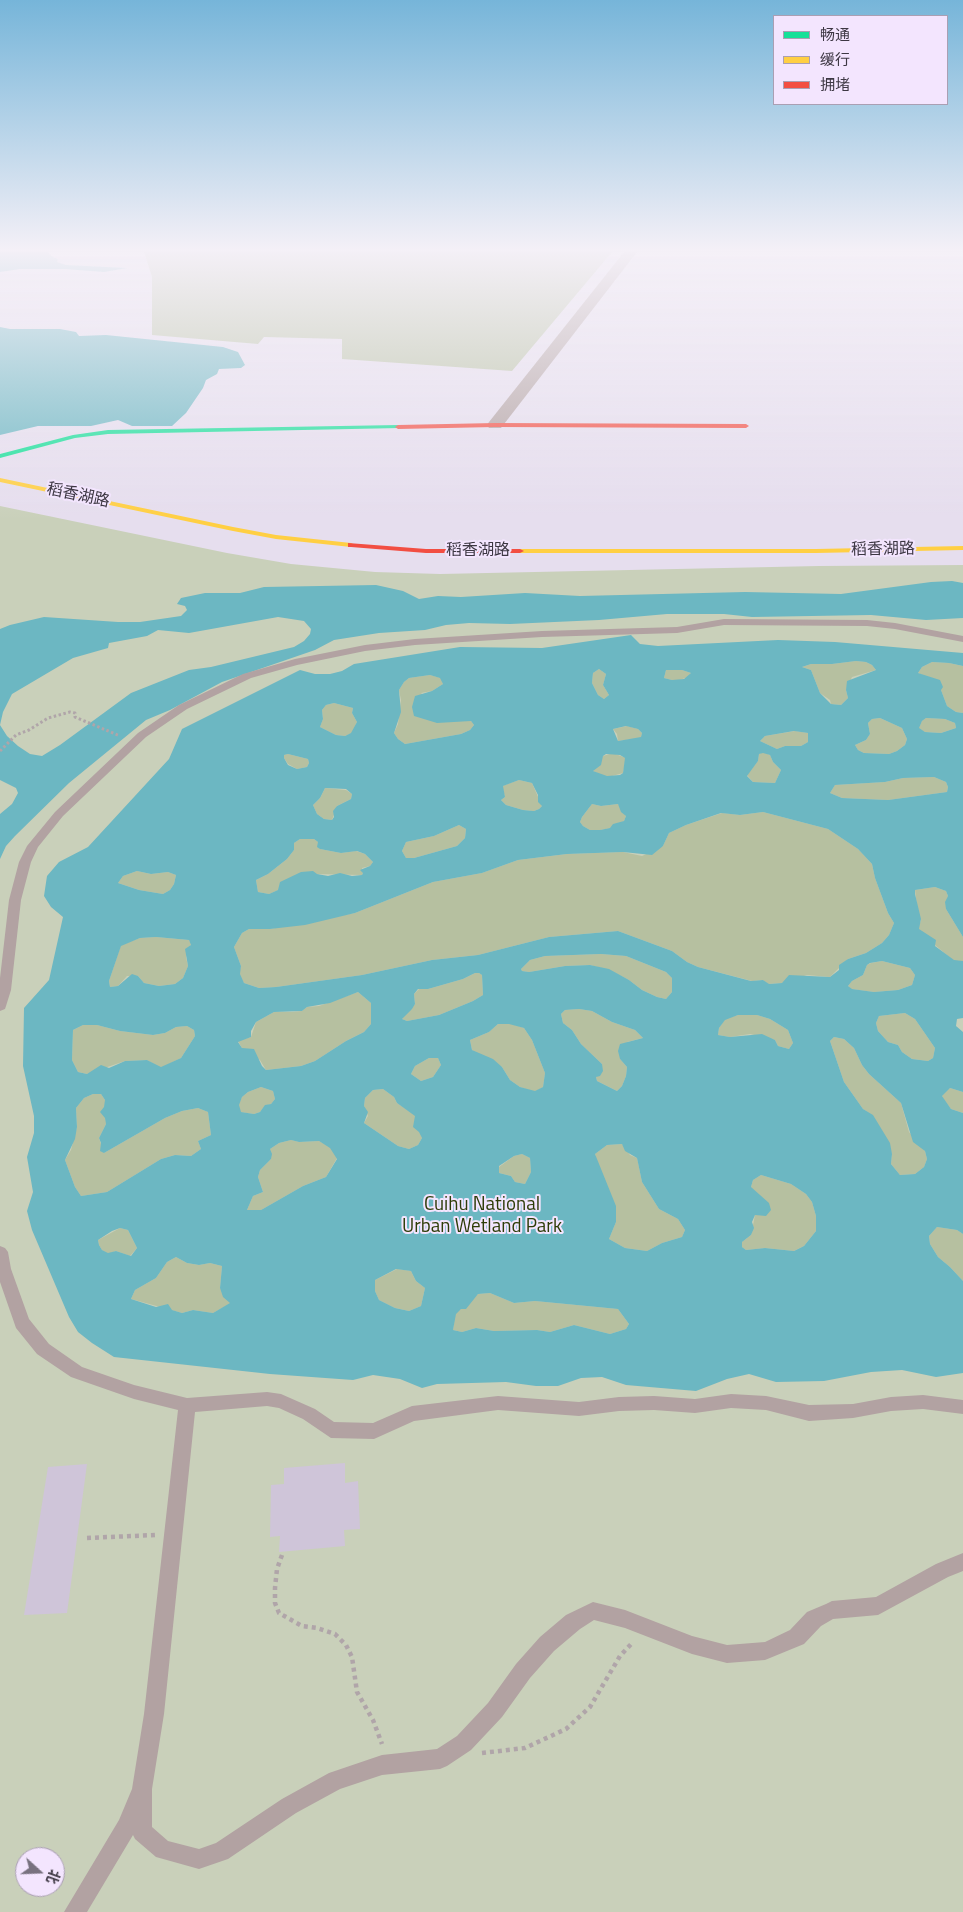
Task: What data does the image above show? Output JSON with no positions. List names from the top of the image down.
{
  "streets": {
    "street": ["稻香湖路"]
  },
  "parks": ["Cuihu National Urban Wetland Park"],
  "legend": ["畅通", "缓行", "拥堵"],
  "north": "right"
}
